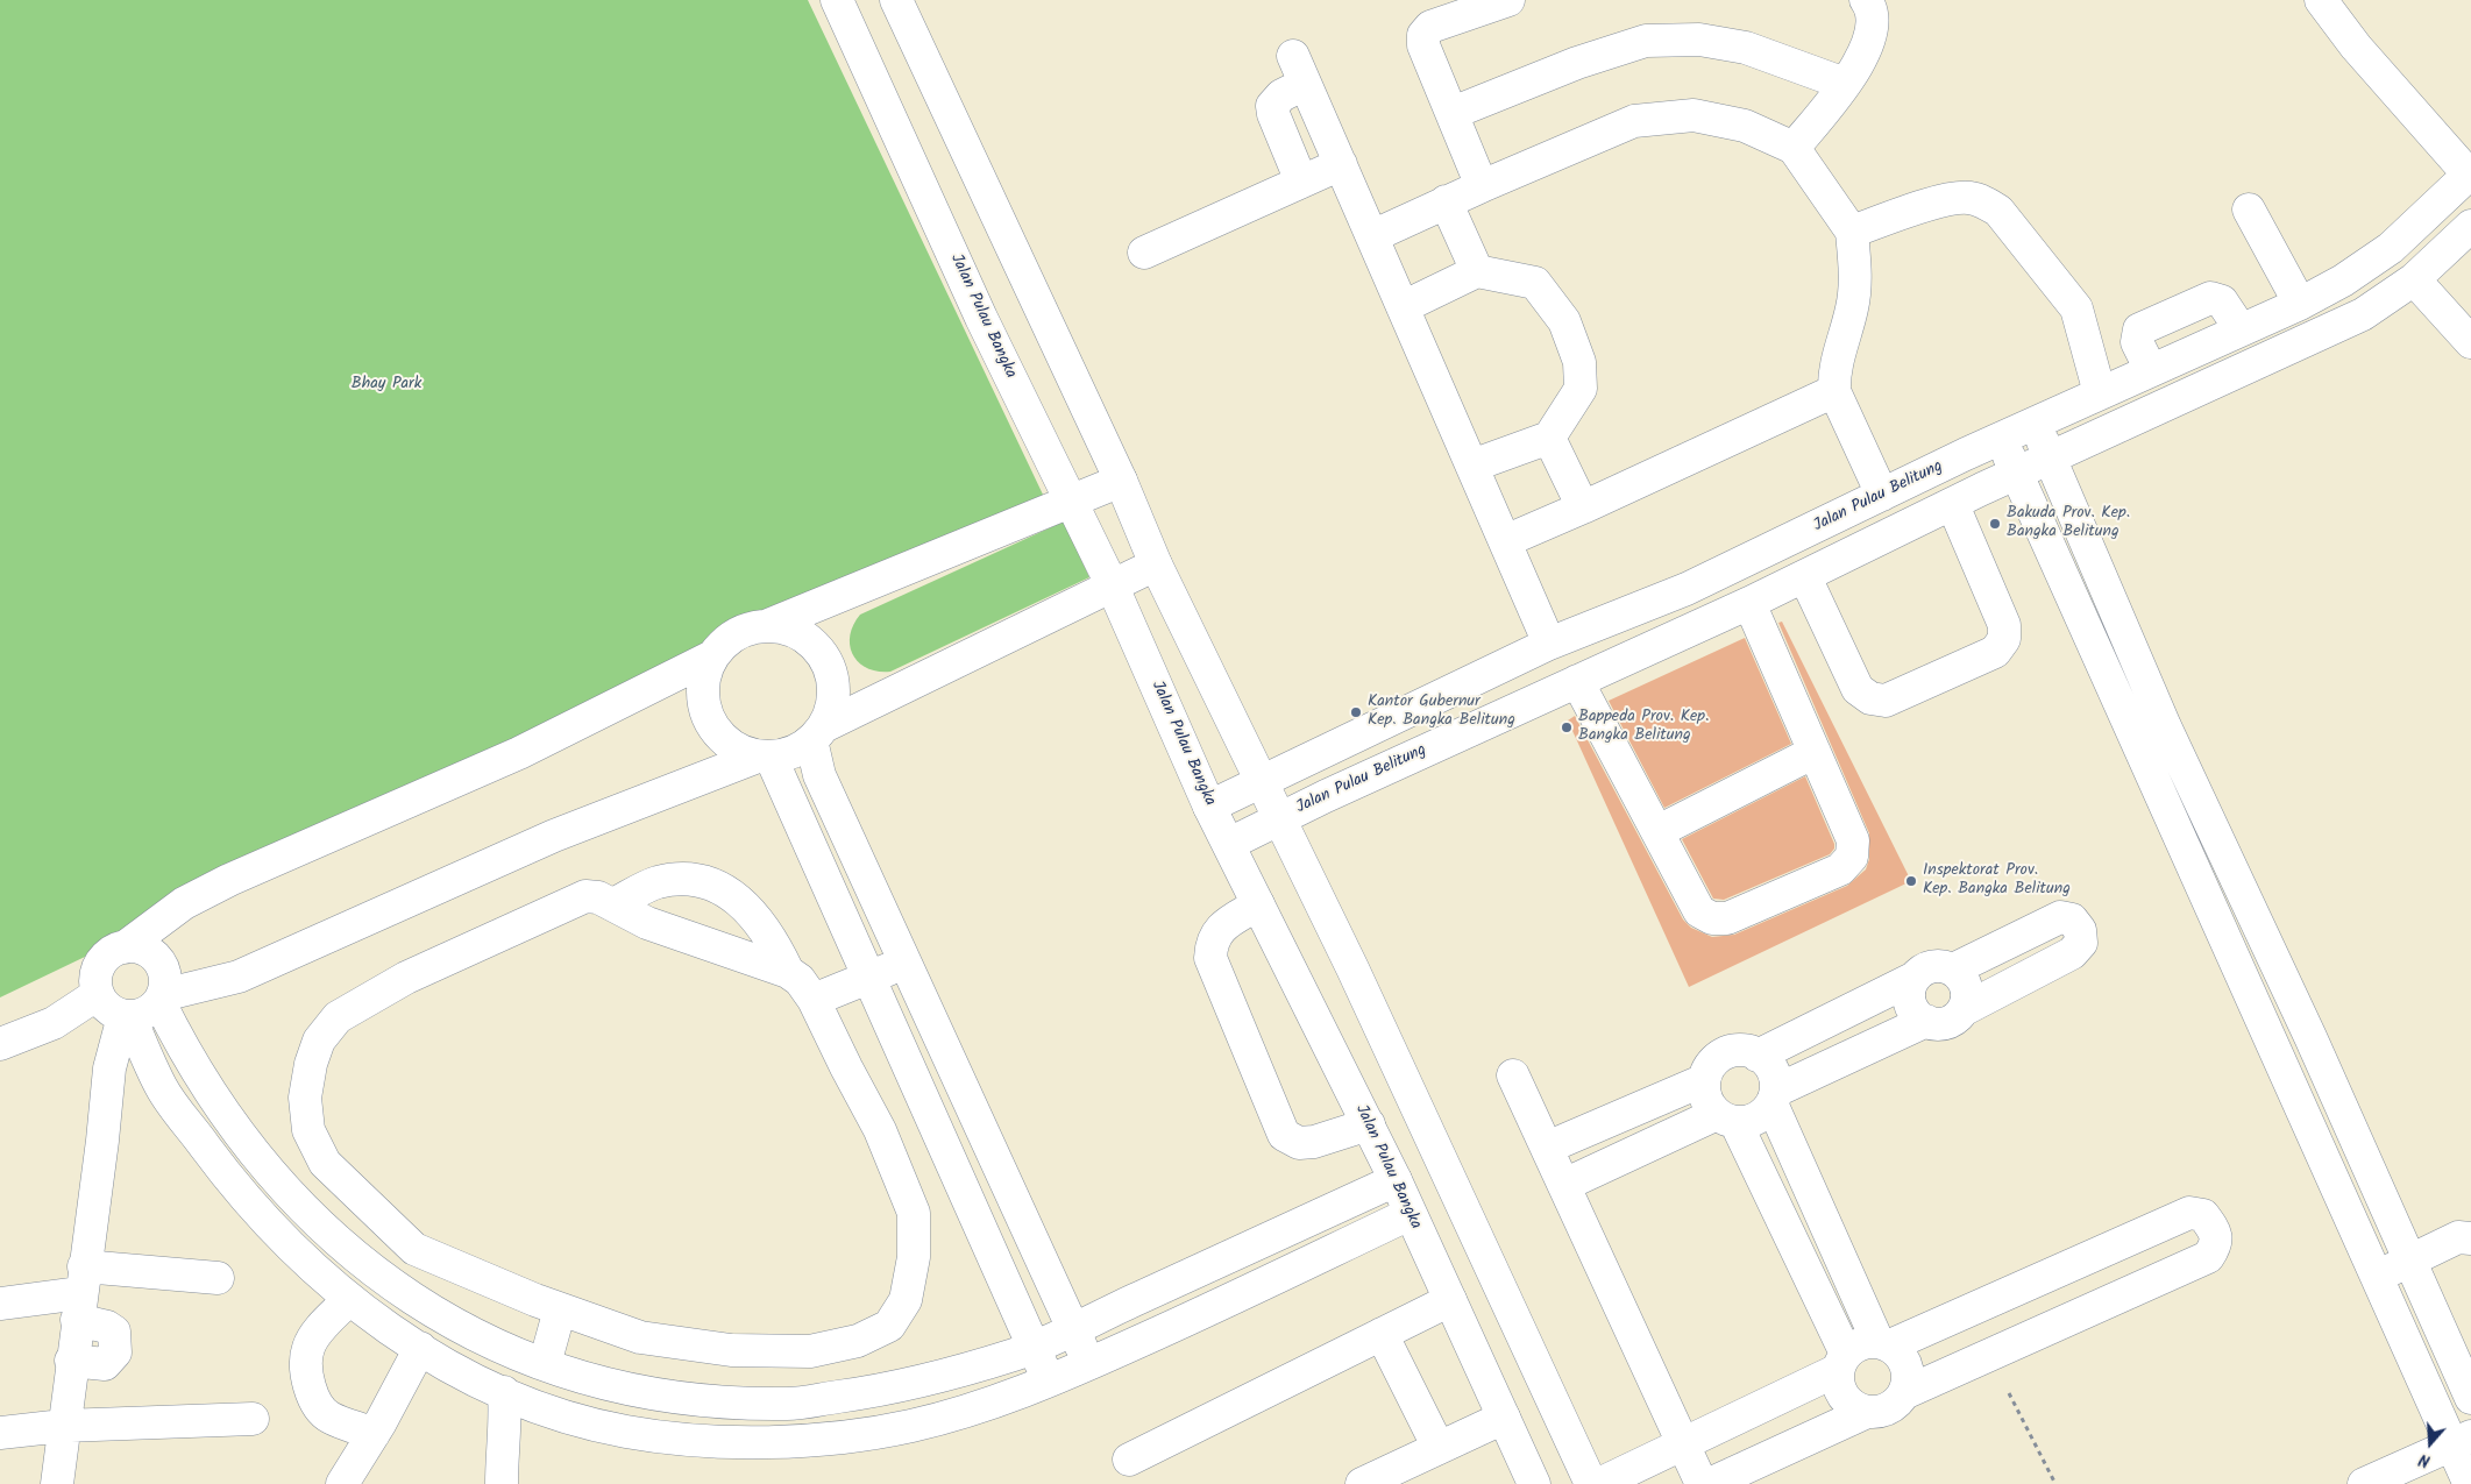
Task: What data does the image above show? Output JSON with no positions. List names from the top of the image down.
{
  "streets": {
    "street": ["Jalan Pulau Bangka", "Jalan Pulau Belitung"]
  },
  "crossings": [
    ["Jalan Pulau Bangka", "Jalan Pulau Belitung"]
  ],
  "parks": ["Bhay Park"],
  "places": [
    "Bakuda Prov. Kep. Bangka Belitung",
    "Kantor Gubernur Kep. Bangka Belitung",
    "Bappeda Prov. Kep. Bangka Belitung",
    "Inspektorat Prov. Kep. Bangka Belitung"
  ],
  "north": "bottom"
}
